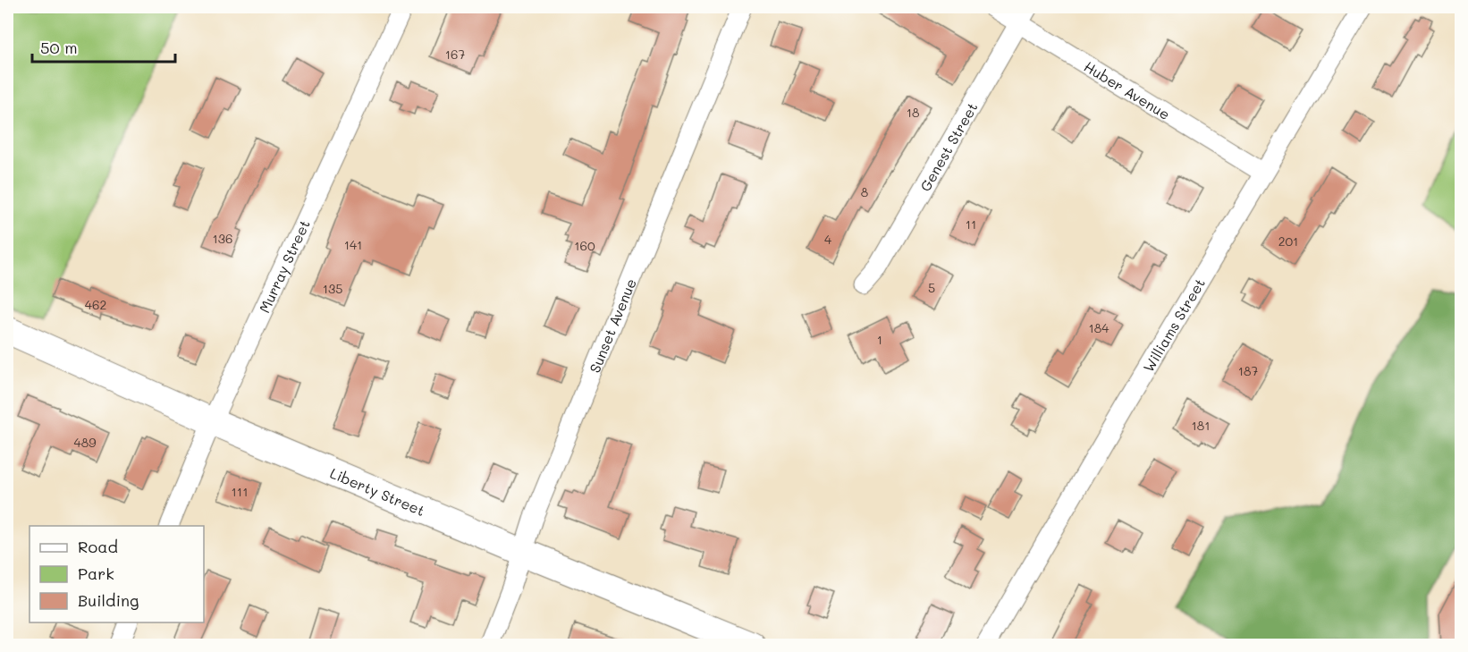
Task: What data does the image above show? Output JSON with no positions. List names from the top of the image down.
{
  "streets": {
    "main road": ["Liberty Street"],
    "street": [
      "Huber Avenue",
      "Genest Street",
      "Murray Street",
      "Sunset Avenue",
      "Williams Street"
    ]
  },
  "crossings": [
    ["Huber Avenue", "Genest Street"],
    ["Huber Avenue", "Williams Street"],
    ["Murray Street", "Liberty Street"],
    ["Sunset Avenue", "Liberty Street"]
  ],
  "house_numbers": [
    "167",
    "18",
    "8",
    "11",
    "136",
    "4",
    "201",
    "141",
    "160",
    "5",
    "135",
    "462",
    "184",
    "1",
    "187",
    "181",
    "489",
    "111"
  ],
  "legend": ["Road", "Park", "Building"],
  "scale_bar": "50 m"
}
